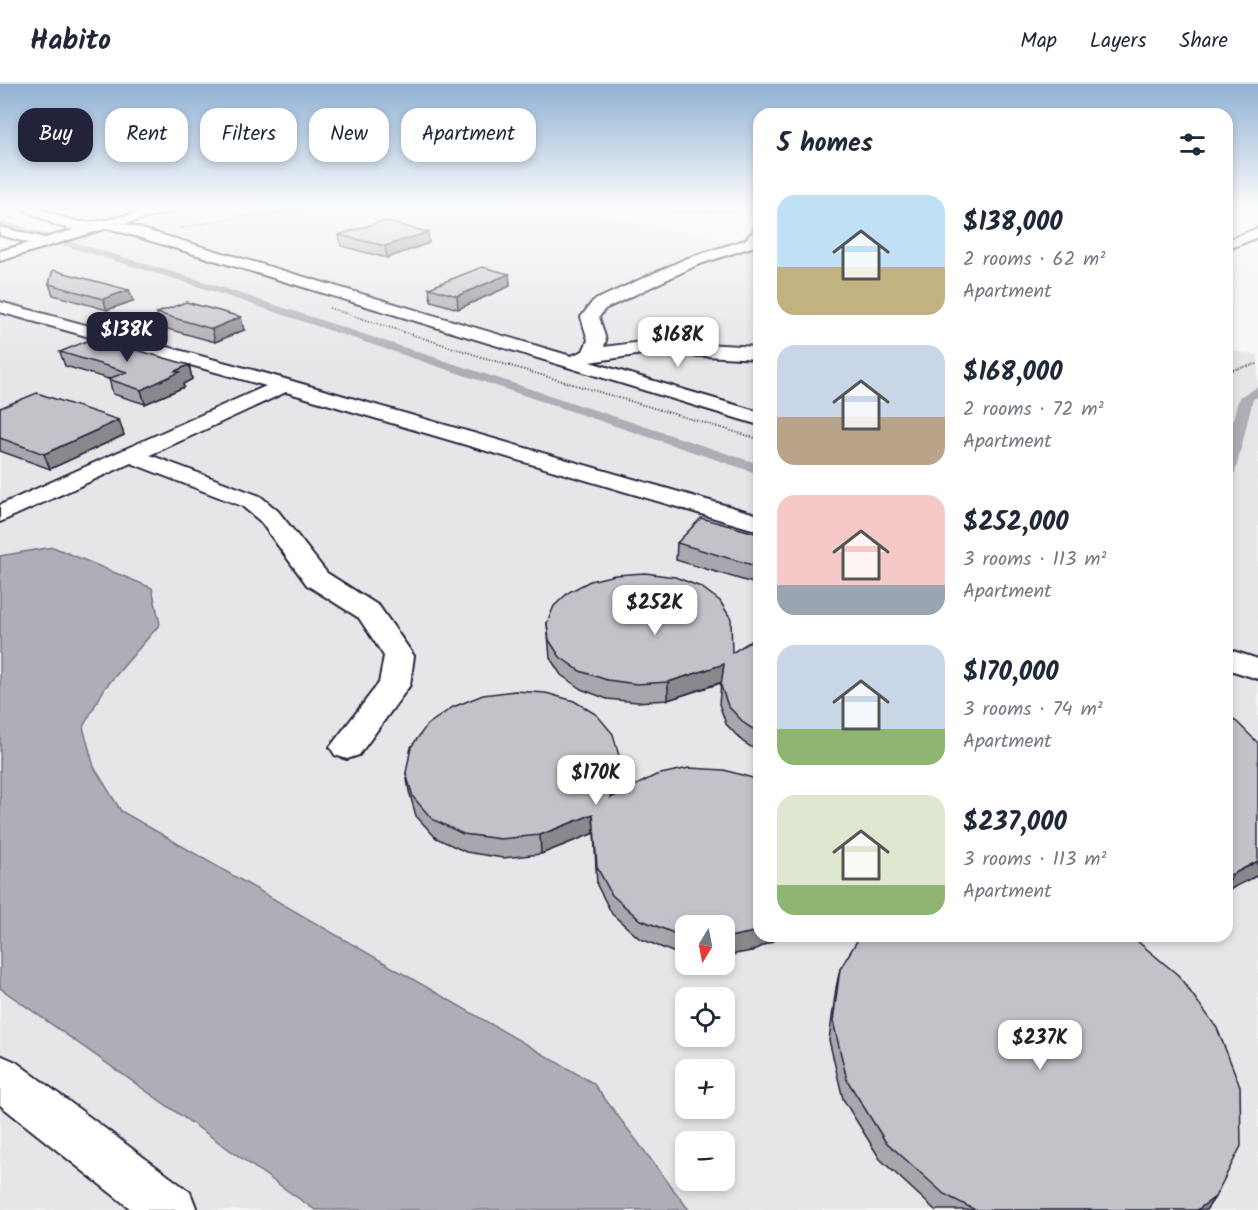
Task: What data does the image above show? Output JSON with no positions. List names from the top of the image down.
{
  "north": "bottom",
  "page": {
    "header": "Habito",
    "nav": ["Map", "Layers", "Share"],
    "chip": [
      "Buy",
      "Rent",
      "Filters",
      "New",
      "Apartment"
    ],
    "heading": "5 homes",
    "list": [
      {
        "name": "$138,000",
        "note": "2 rooms · 62 m² · Apartment"
      },
      {
        "name": "$168,000",
        "note": "2 rooms · 72 m² · Apartment"
      },
      {
        "name": "$252,000",
        "note": "3 rooms · 113 m² · Apartment"
      },
      {
        "name": "$170,000",
        "note": "3 rooms · 74 m² · Apartment"
      },
      {
        "name": "$237,000",
        "note": "3 rooms · 113 m² · Apartment"
      }
    ],
    "price": [
      "$138K",
      "$168K",
      "$252K",
      "$170K",
      "$237K"
    ],
    "map_buttons": ["+", "−"]
  }
}
